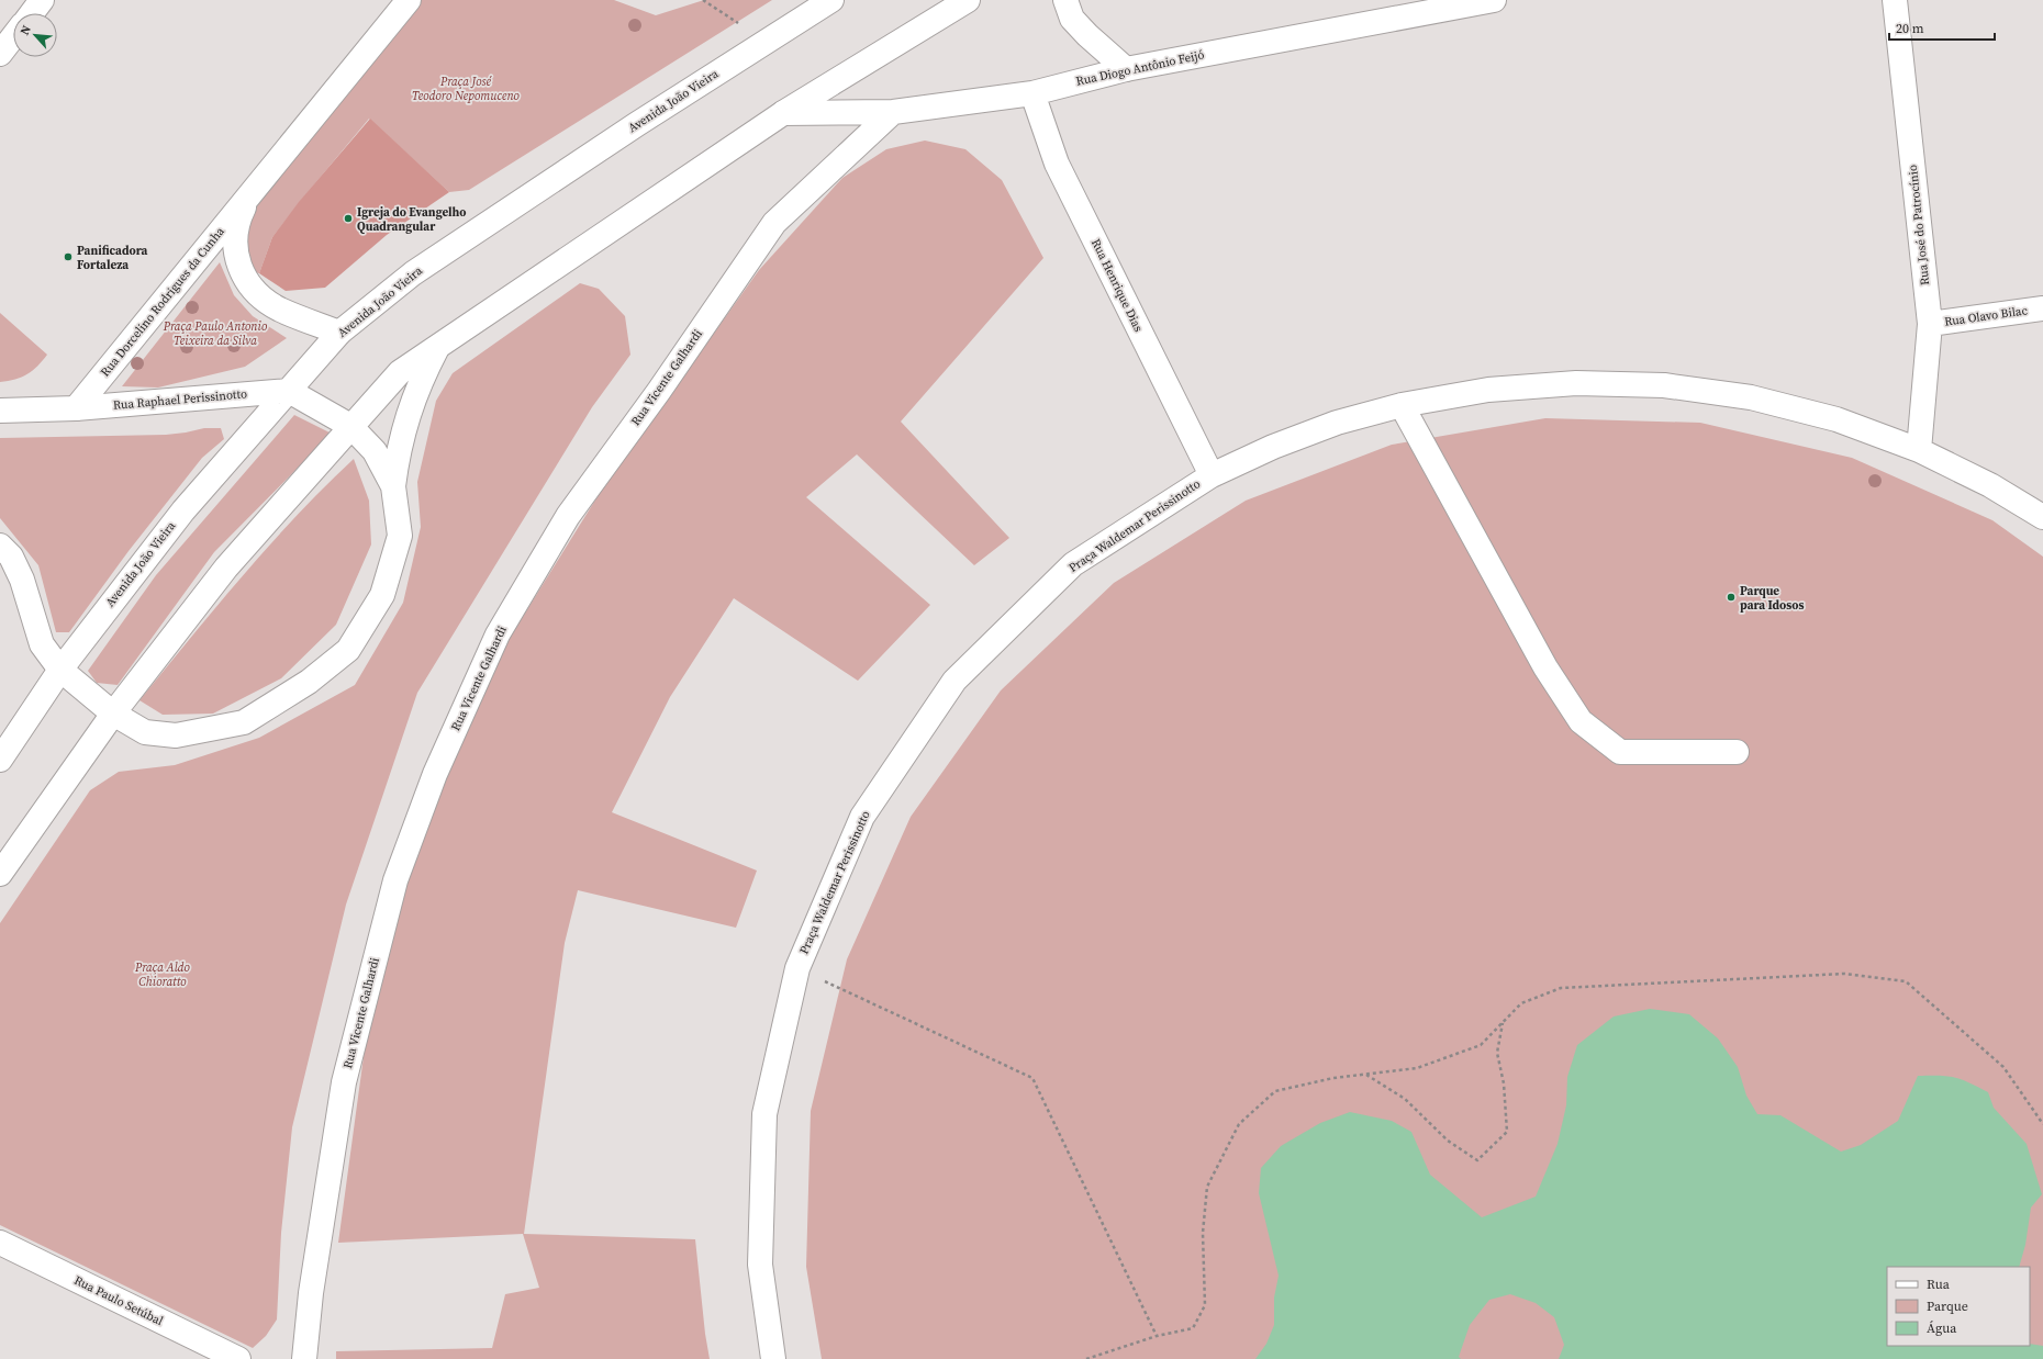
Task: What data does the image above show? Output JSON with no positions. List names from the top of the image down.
{
  "streets": {
    "street": [
      "Rua Diogo Antônio Feijó",
      "Avenida João Vieira",
      "Rua José do Patrocínio",
      "Rua Henrique Dias",
      "Rua Dorcelino Rodrigues da Cunha",
      "Rua Olavo Bilac",
      "Rua Vicente Galhardi",
      "Rua Raphael Perissinotto",
      "Praça Waldemar Perissinotto",
      "Rua Paulo Setúbal"
    ]
  },
  "crossings": [
    ["Rua Diogo Antônio Feijó", "Rua Henrique Dias"],
    ["Rua Diogo Antônio Feijó", "Rua Vicente Galhardi"],
    ["Avenida João Vieira", "Rua Dorcelino Rodrigues da Cunha"],
    ["Avenida João Vieira", "Rua Raphael Perissinotto"],
    ["Rua José do Patrocínio", "Rua Olavo Bilac"],
    ["Rua José do Patrocínio", "Praça Waldemar Perissinotto"],
    ["Rua Henrique Dias", "Praça Waldemar Perissinotto"],
    ["Rua Dorcelino Rodrigues da Cunha", "Rua Raphael Perissinotto"]
  ],
  "parks": ["Praça José Teodoro Nepomuceno", "Praça Paulo Antonio Teixeira da Silva", "Praça Aldo Chioratto"],
  "places": ["Igreja do Evangelho Quadrangular", "Panificadora Fortaleza", "Parque para Idosos"],
  "legend": ["Rua", "Parque", "Água"],
  "scale_bar": "20 m",
  "north": "top left"
}
